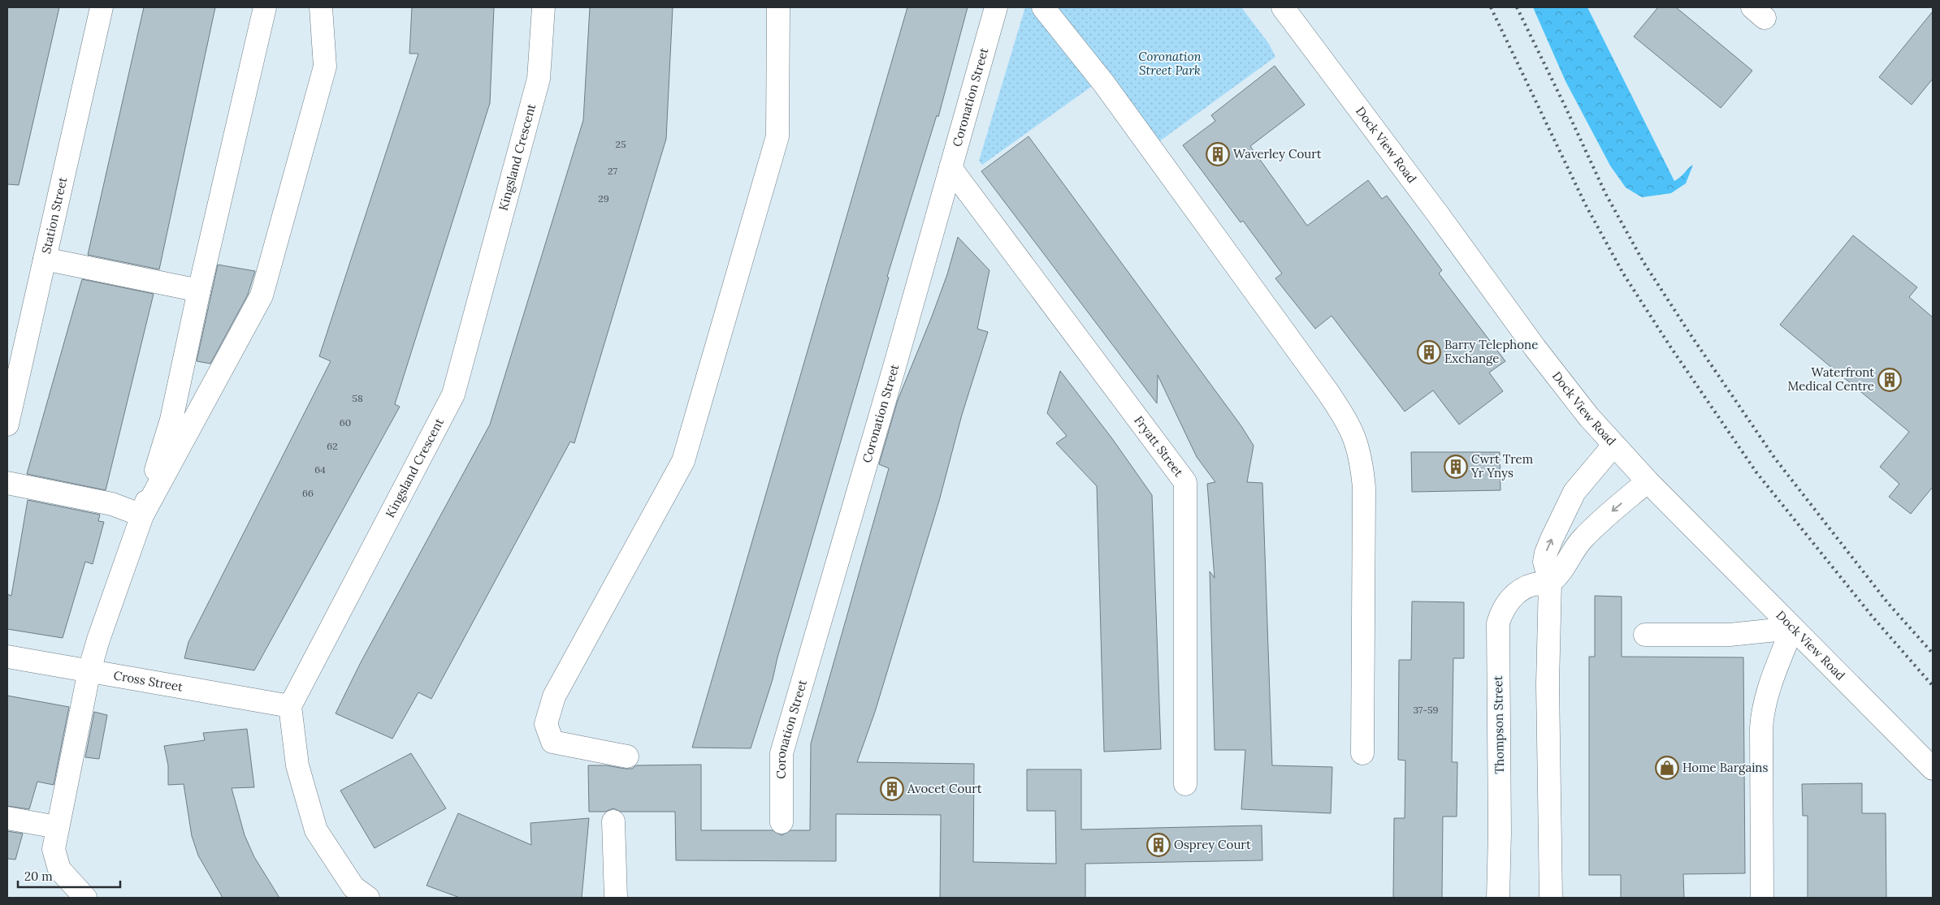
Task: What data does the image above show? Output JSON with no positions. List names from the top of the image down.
{
  "streets": {
    "street": [
      "Coronation Street",
      "Dock View Road",
      "Kingsland Crescent",
      "Station Street",
      "Fryatt Street",
      "Cross Street",
      "Thompson Street"
    ]
  },
  "crossings": [
    ["Coronation Street", "Fryatt Street"],
    ["Kingsland Crescent", "Cross Street"]
  ],
  "parks": ["Coronation Street Park"],
  "places": {
    "building": [
      "Waverley Court",
      "Barry Telephone Exchange",
      "Waterfront Medical Centre",
      "Cwrt Trem Yr Ynys",
      "Avocet Court",
      "Osprey Court"
    ],
    "shop": ["Home Bargains"]
  },
  "house_numbers": [
    "25",
    "27",
    "29",
    "58",
    "60",
    "62",
    "64",
    "66",
    "37-59"
  ],
  "scale_bar": "20 m"
}
